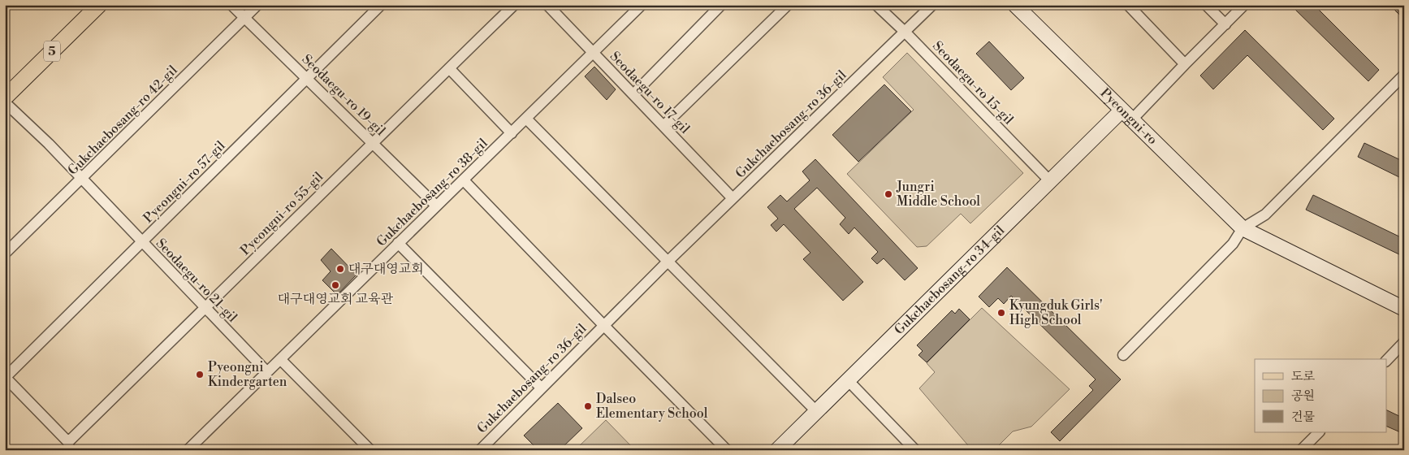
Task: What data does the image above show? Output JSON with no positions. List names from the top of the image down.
{
  "streets": {
    "main road": ["5", "Pyeongni-ro", "Gukchaebosang-ro 34-gil"],
    "street": [
      "Seodaegu-ro 15-gil",
      "Seodaegu-ro 17-gil",
      "Seodaegu-ro 19-gil",
      "Gukchaebosang-ro 42-gil",
      "Gukchaebosang-ro 36-gil",
      "Pyeongni-ro 57-gil",
      "Gukchaebosang-ro 38-gil",
      "Pyeongni-ro 55-gil",
      "Seodaegu-ro 21-gil"
    ]
  },
  "crossings": [
    ["Seodaegu-ro 15-gil", "Gukchaebosang-ro 36-gil"],
    ["Seodaegu-ro 15-gil", "Gukchaebosang-ro 34-gil"],
    ["Seodaegu-ro 17-gil", "Gukchaebosang-ro 36-gil"],
    ["Seodaegu-ro 17-gil", "Gukchaebosang-ro 38-gil"],
    ["Seodaegu-ro 19-gil", "Gukchaebosang-ro 42-gil"],
    ["Seodaegu-ro 19-gil", "Pyeongni-ro 57-gil"],
    ["Seodaegu-ro 19-gil", "Gukchaebosang-ro 38-gil"],
    ["Seodaegu-ro 19-gil", "Pyeongni-ro 55-gil"],
    ["Pyeongni-ro", "Gukchaebosang-ro 34-gil"],
    ["Gukchaebosang-ro 42-gil", "Seodaegu-ro 21-gil"],
    ["Gukchaebosang-ro 36-gil", "Gukchaebosang-ro 38-gil"],
    ["Pyeongni-ro 57-gil", "Seodaegu-ro 21-gil"],
    ["Gukchaebosang-ro 38-gil", "Seodaegu-ro 21-gil"],
    ["Pyeongni-ro 55-gil", "Seodaegu-ro 21-gil"]
  ],
  "places": [
    "Jungri Middle School",
    "대구대영교회",
    "대구대영교회 교육관",
    "Kyungduk Girls' High School",
    "Pyeongni Kindergarten",
    "Dalseo Elementary School"
  ],
  "legend": ["도로", "공원", "건물"]
}
